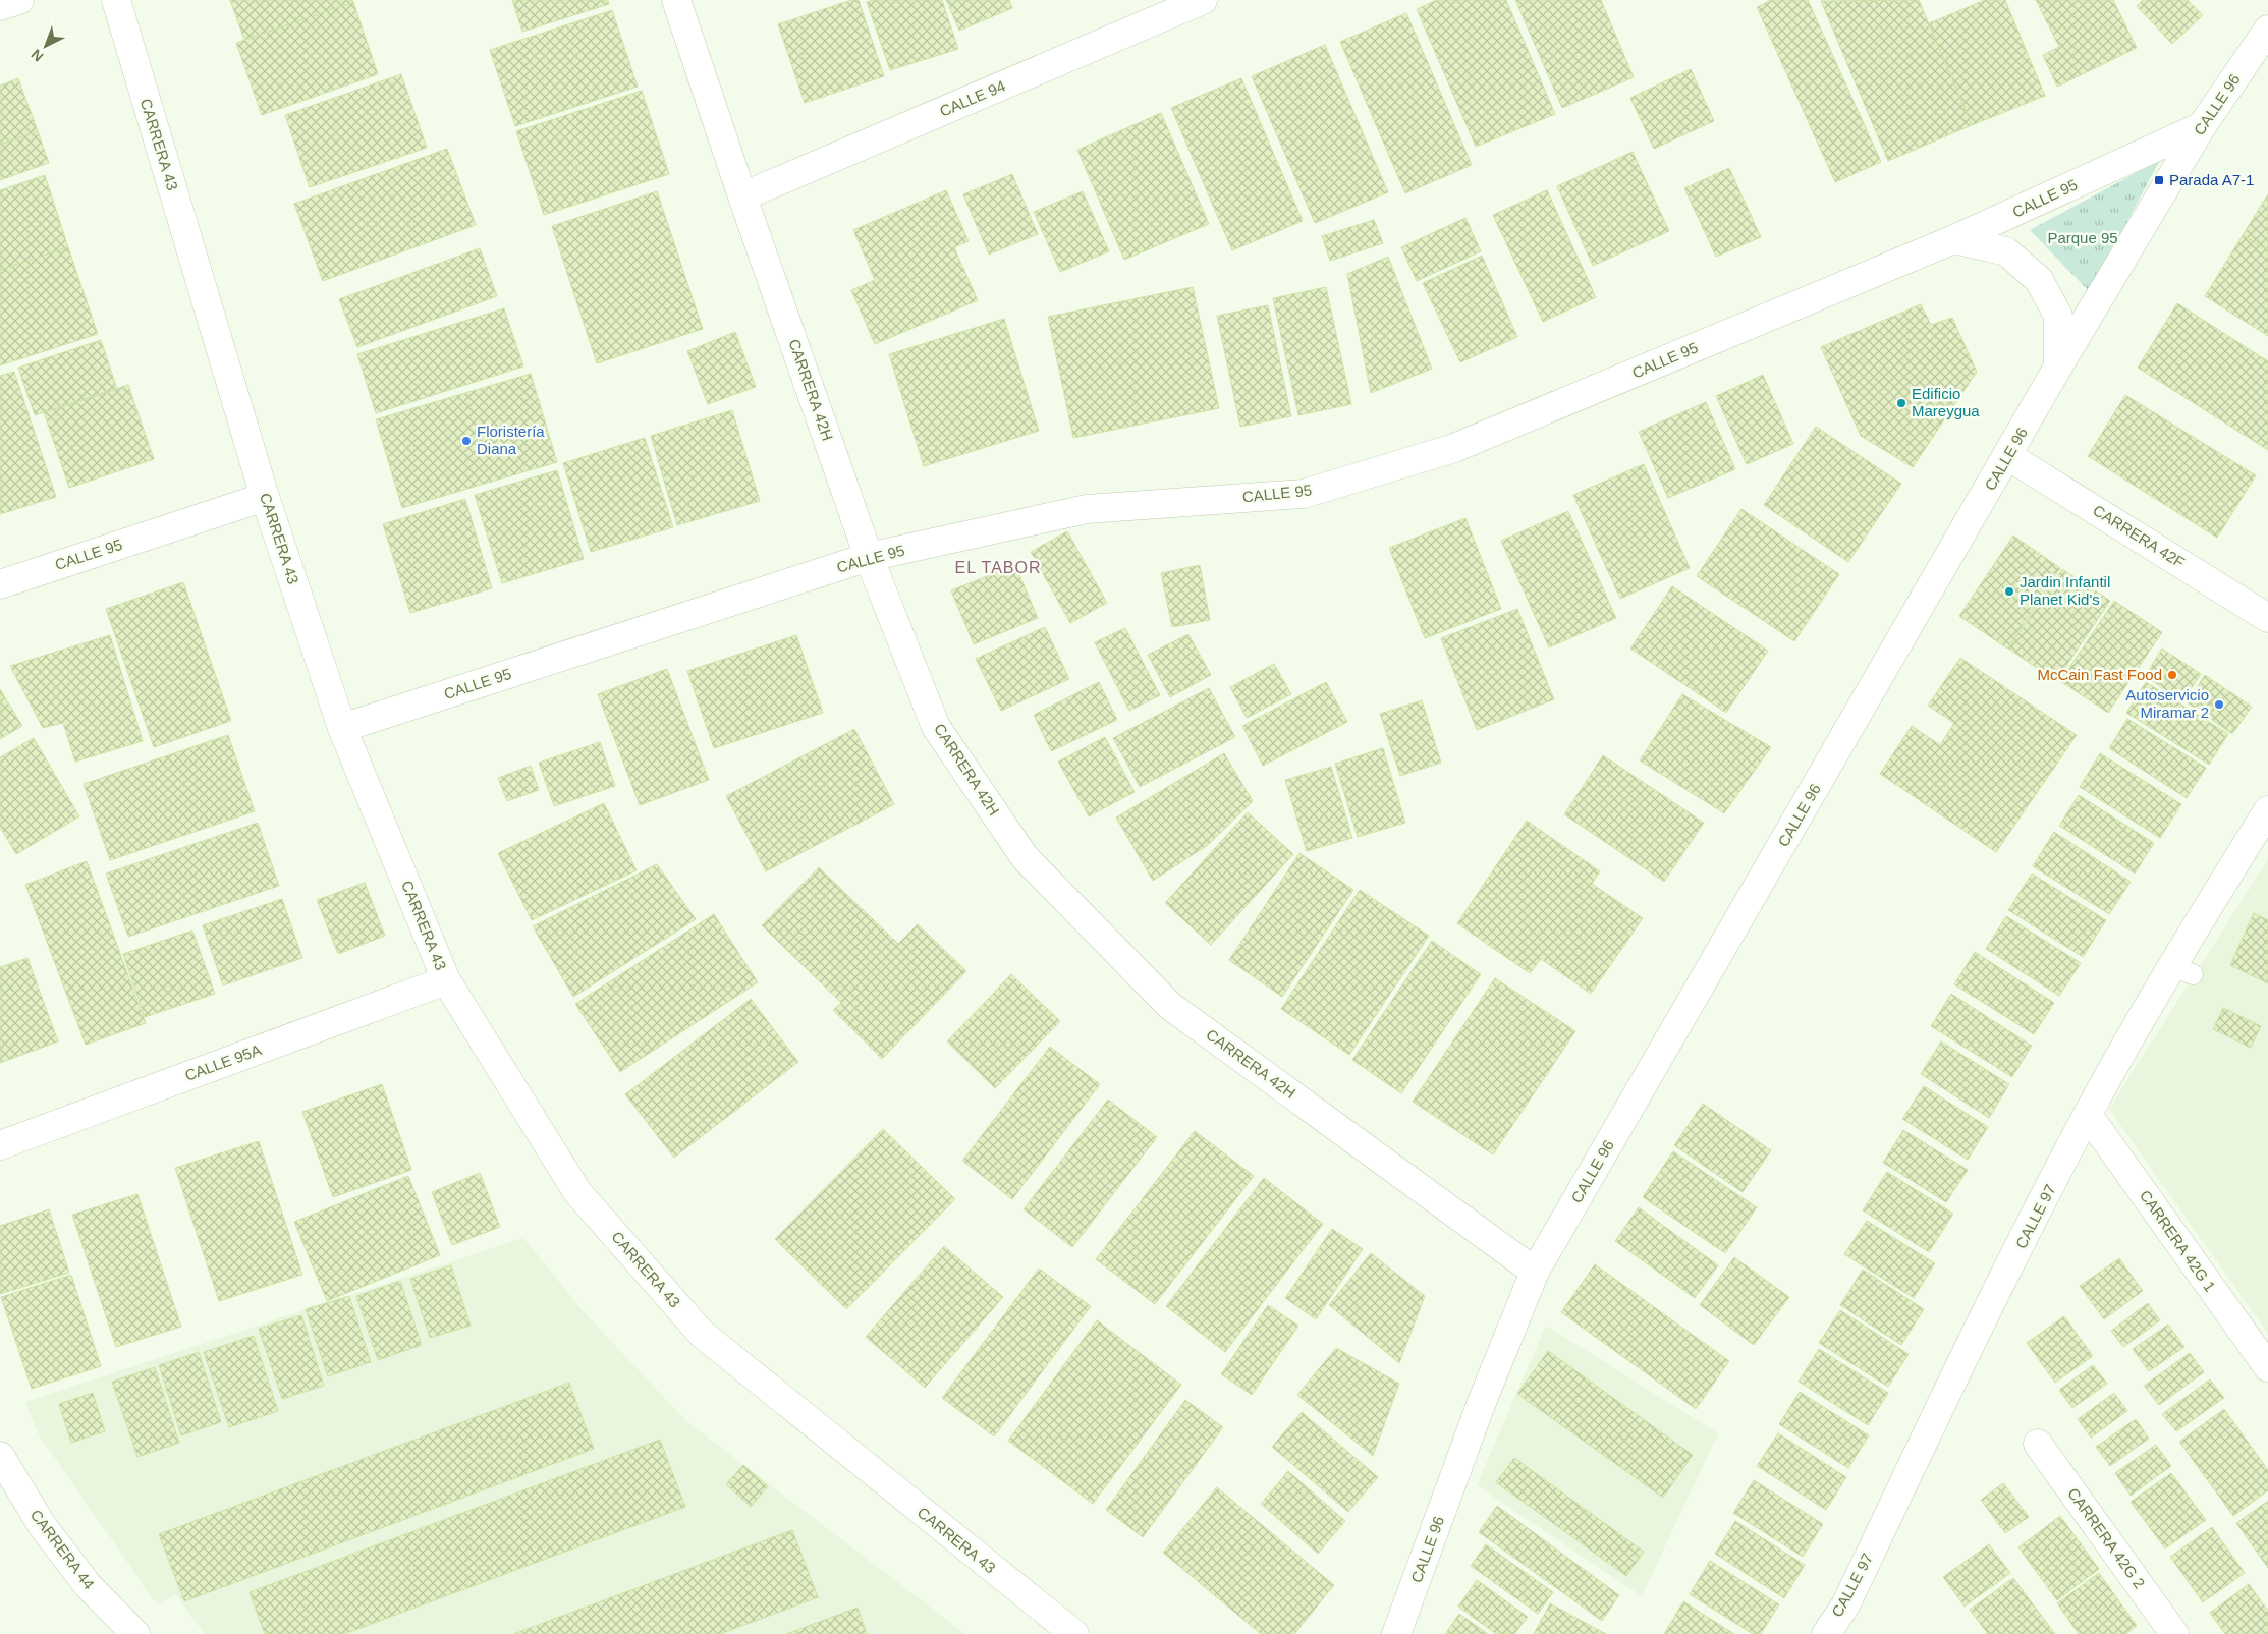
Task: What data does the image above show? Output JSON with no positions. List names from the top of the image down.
{
  "streets": {
    "street": [
      "CALLE 94",
      "CALLE 96",
      "CARRERA 43",
      "CALLE 95",
      "CARRERA 42H",
      "CARRERA 42F",
      "CALLE 95A",
      "CALLE 97",
      "CARRERA 42G 1",
      "CARRERA 42G 2",
      "CARRERA 44"
    ]
  },
  "crossings": [
    ["CALLE 94", "CARRERA 42H"],
    ["CALLE 96", "CALLE 95"],
    ["CALLE 96", "CARRERA 42H"],
    ["CALLE 96", "CARRERA 42F"],
    ["CARRERA 43", "CALLE 95"],
    ["CARRERA 43", "CALLE 95A"],
    ["CALLE 95", "CARRERA 42H"],
    ["CALLE 97", "CARRERA 42G 1"]
  ],
  "districts": ["EL TABOR"],
  "parks": ["Parque 95"],
  "places": {
    "transit": ["Parada A7-1"],
    "other": [
      "Edificio Mareygua",
      "Floristería Diana",
      "Jardin Infantil Planet Kid's",
      "McCain Fast Food",
      "Autoservicio Miramar 2"
    ]
  },
  "north": "bottom left"
}
